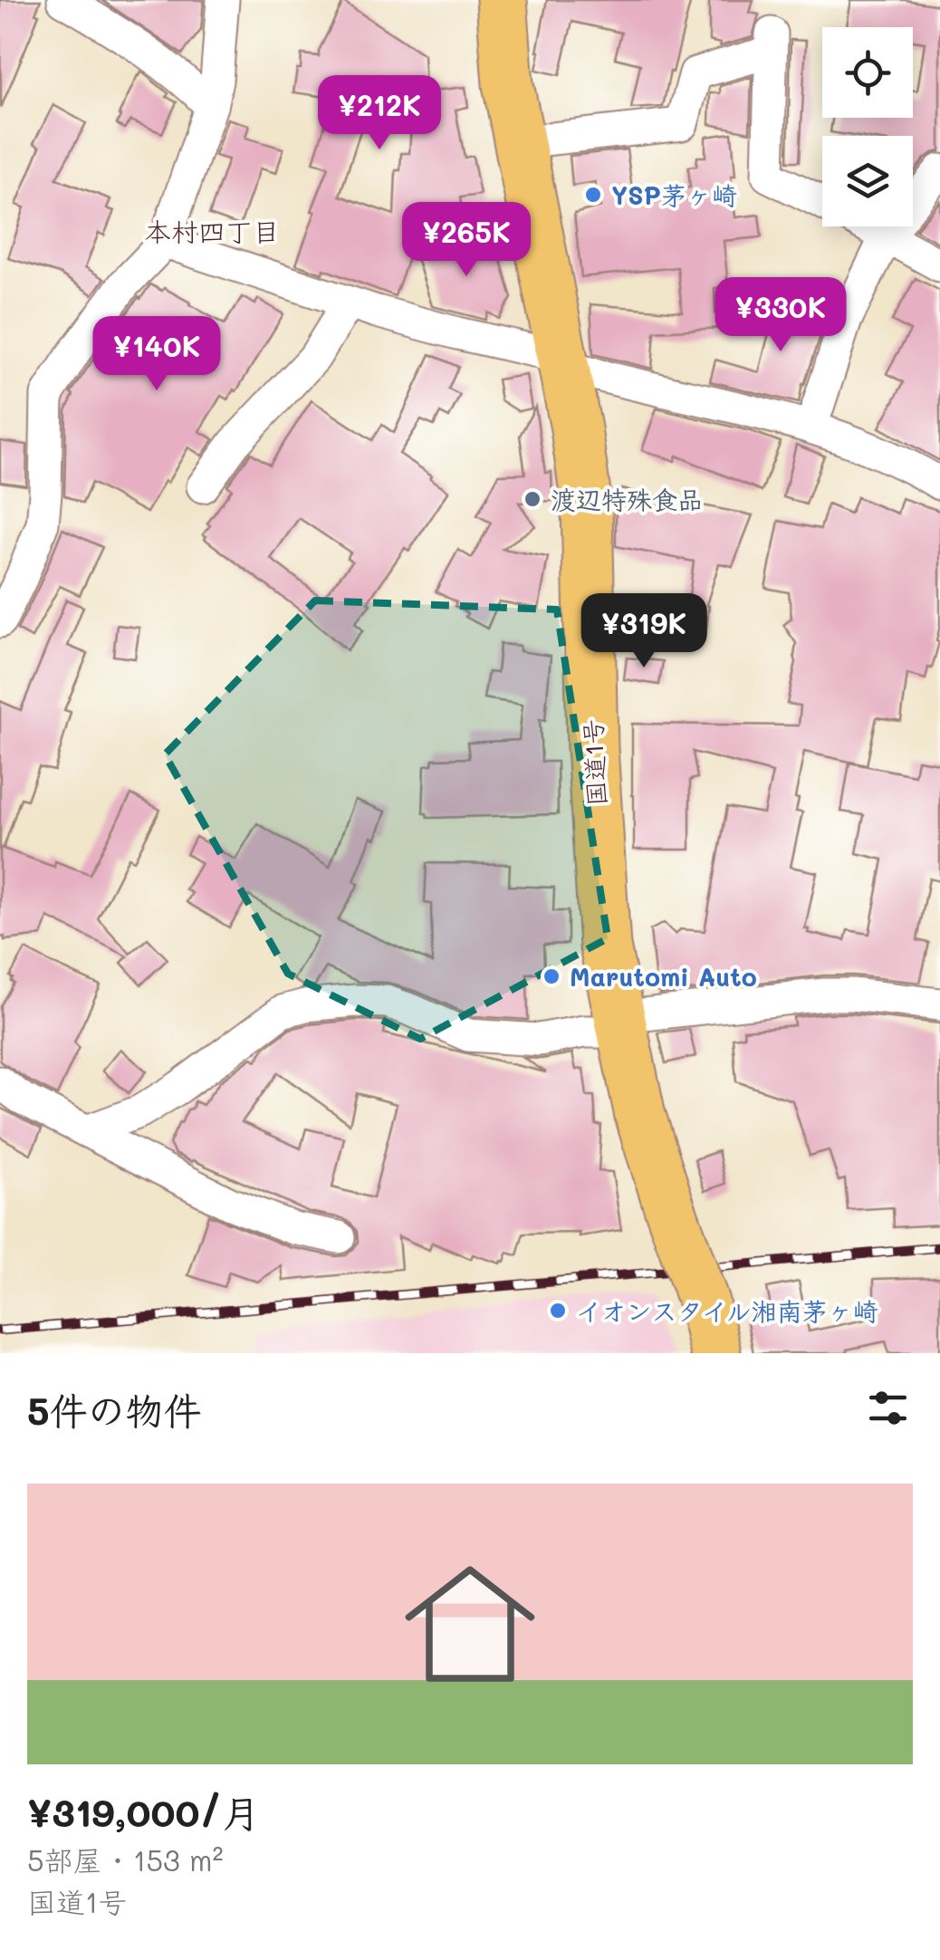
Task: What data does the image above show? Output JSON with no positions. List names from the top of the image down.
{
  "streets": {
    "highway": ["国道1号"]
  },
  "districts": ["本村四丁目"],
  "places": [
    "YSP茅ヶ崎",
    "渡辺特殊食品",
    "Marutomi Auto",
    "イオンスタイル湘南茅ヶ崎"
  ],
  "page": {
    "price": [
      "¥212K",
      "¥265K",
      "¥330K",
      "¥140K",
      "¥319K"
    ],
    "heading": "5件の物件",
    "list": [
      {
        "name": "¥319,000/月",
        "note": "5部屋 · 153 m² · 国道1号"
      }
    ]
  }
}
